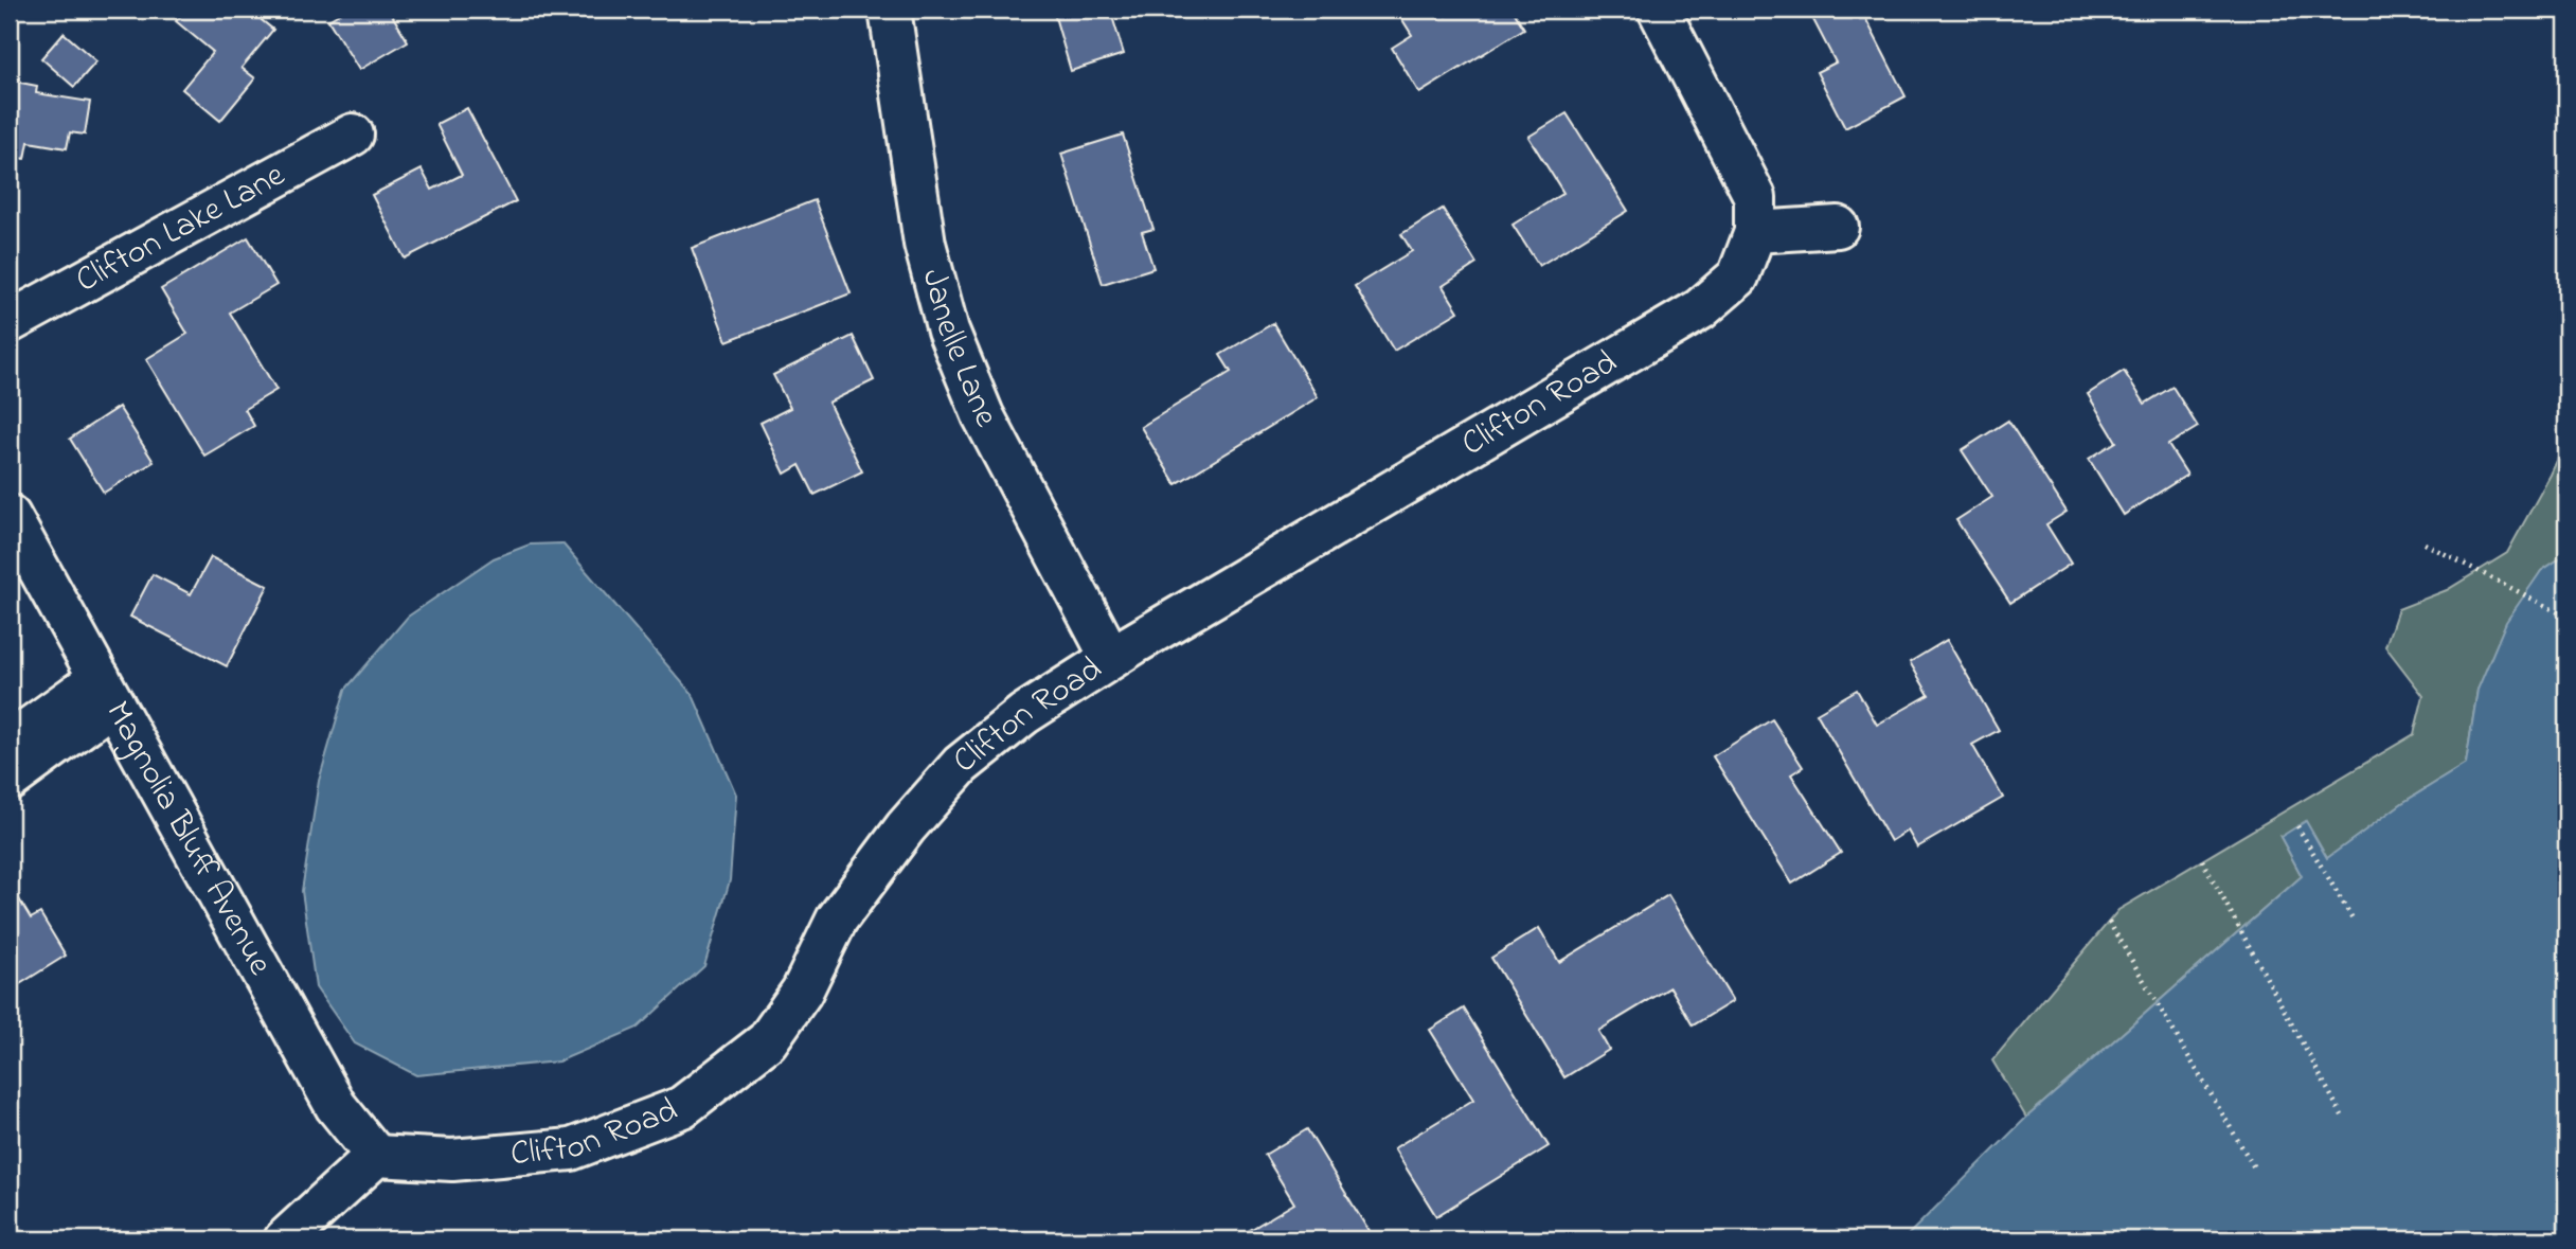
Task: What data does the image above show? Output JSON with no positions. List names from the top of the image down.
{
  "streets": {
    "street": [
      "Clifton Lake Lane",
      "Janelle Lane",
      "Clifton Road",
      "Magnolia Bluff Avenue"
    ]
  },
  "crossings": [
    ["Janelle Lane", "Clifton Road"],
    ["Clifton Road", "Magnolia Bluff Avenue"]
  ]
}
